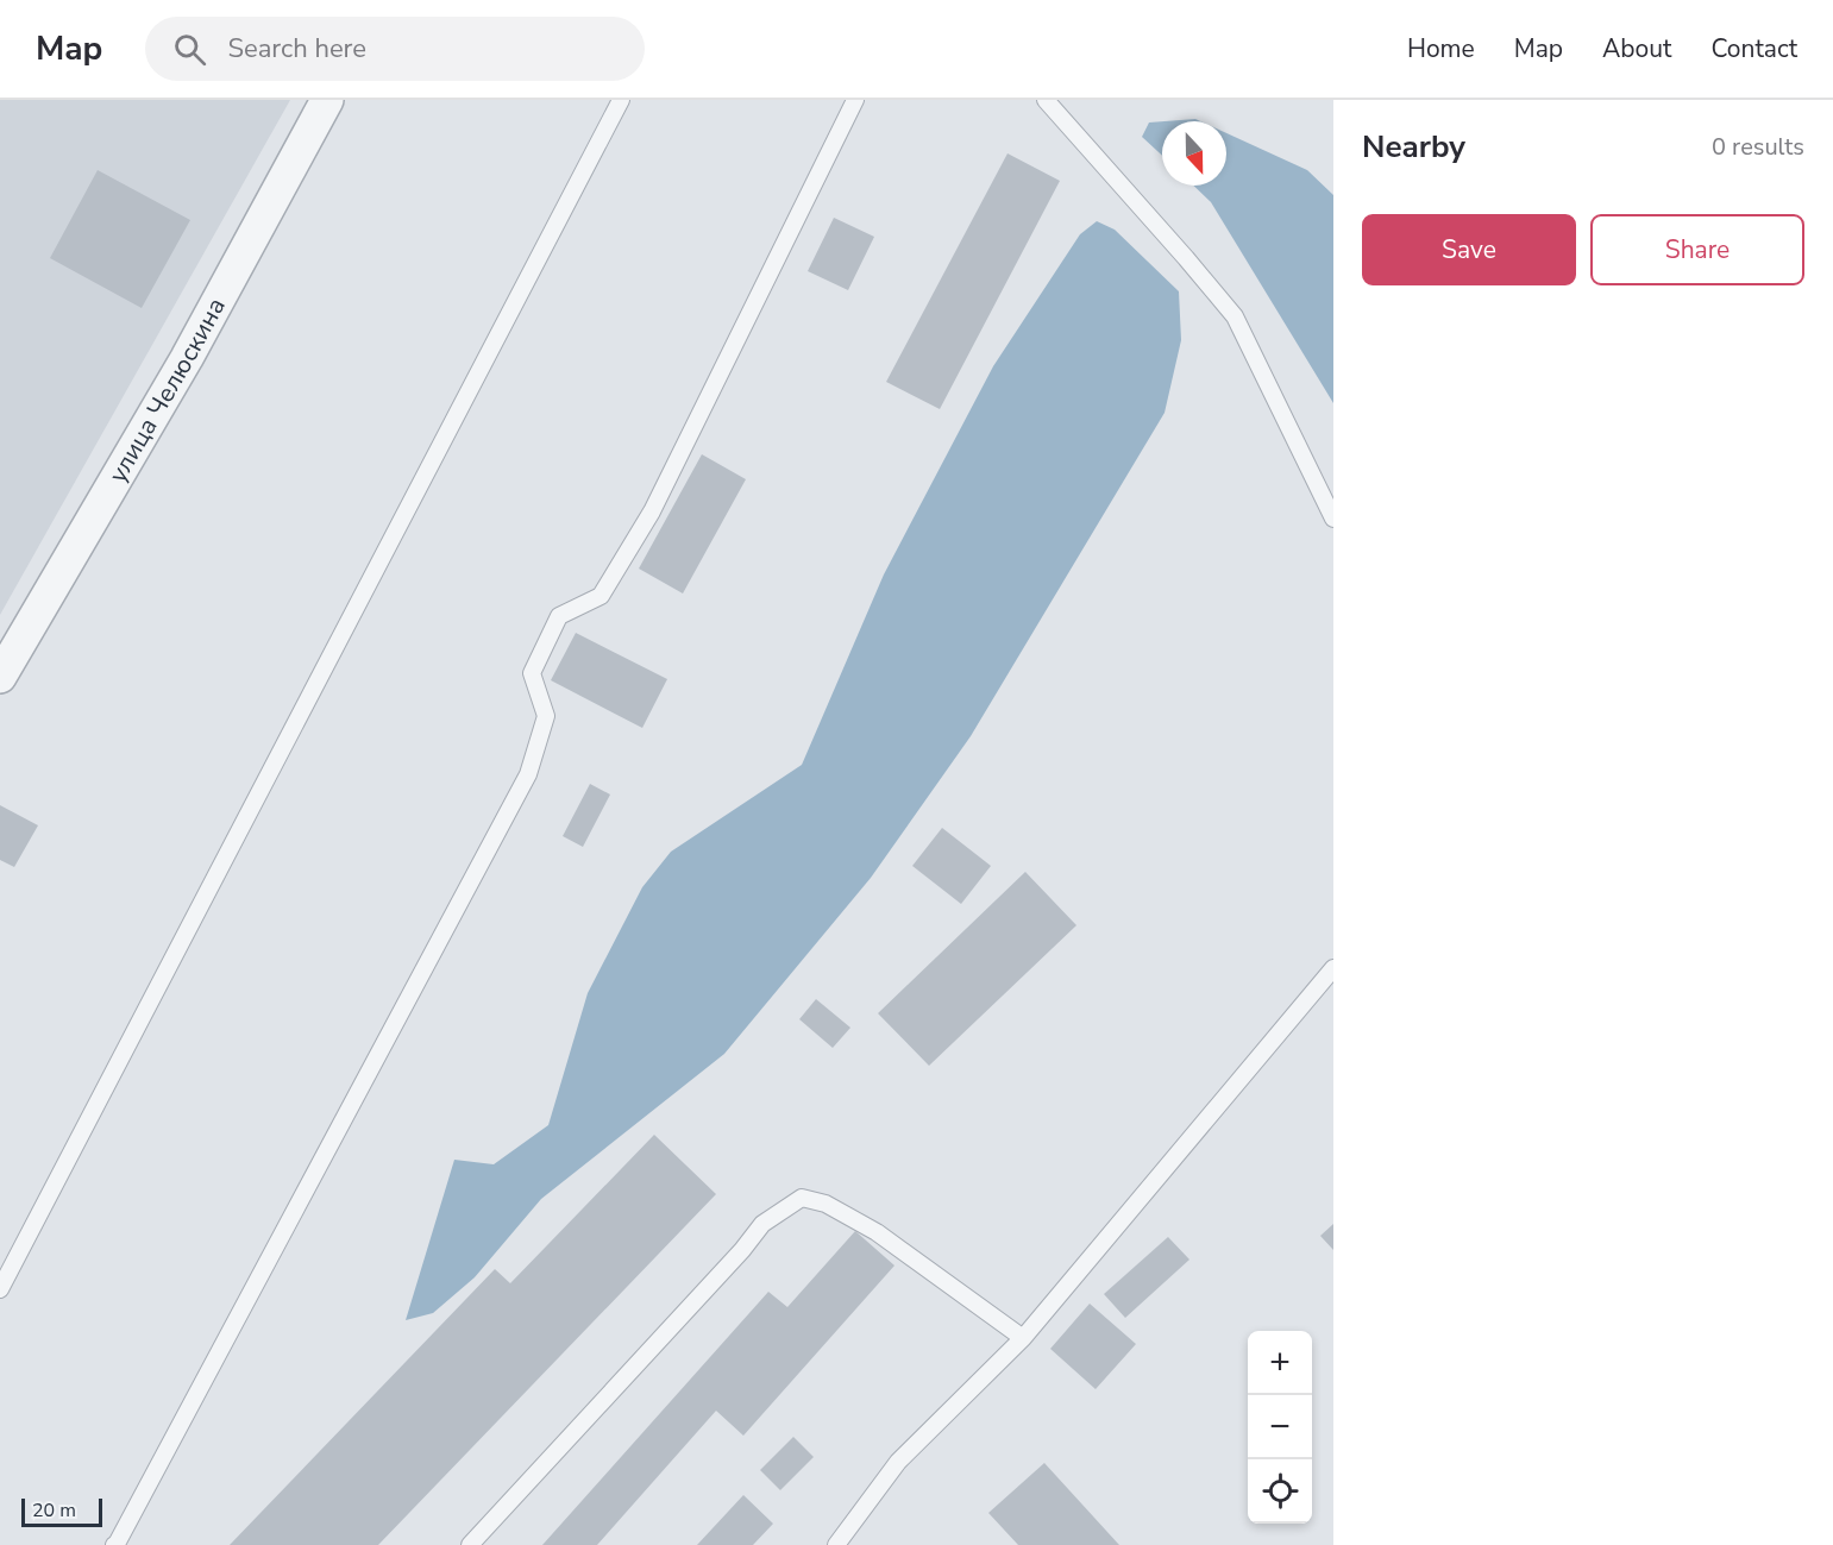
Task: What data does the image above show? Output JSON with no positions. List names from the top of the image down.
{
  "streets": {
    "street": ["улица Челюскина"]
  },
  "scale_bar": "20 m",
  "north": "bottom",
  "page": {
    "header": "Map",
    "search": "Search here",
    "nav": [
      "Home",
      "Map",
      "About",
      "Contact"
    ],
    "heading": ["Nearby", "0 results"],
    "buttons": ["Save", "Share"],
    "map_buttons": ["+", "−"],
    "scale": "20 m"
  }
}
